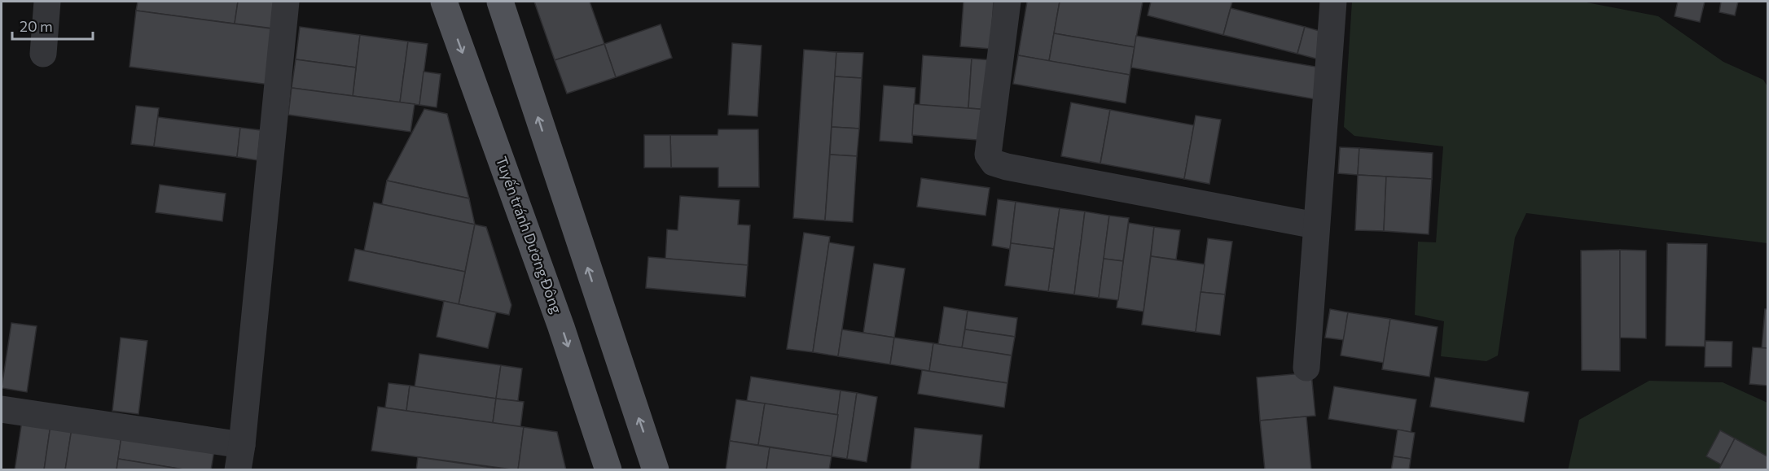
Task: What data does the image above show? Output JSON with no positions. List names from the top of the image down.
{
  "streets": {
    "main road": ["Tuyến tránh Dương Đông"]
  },
  "scale_bar": "20 m"
}
